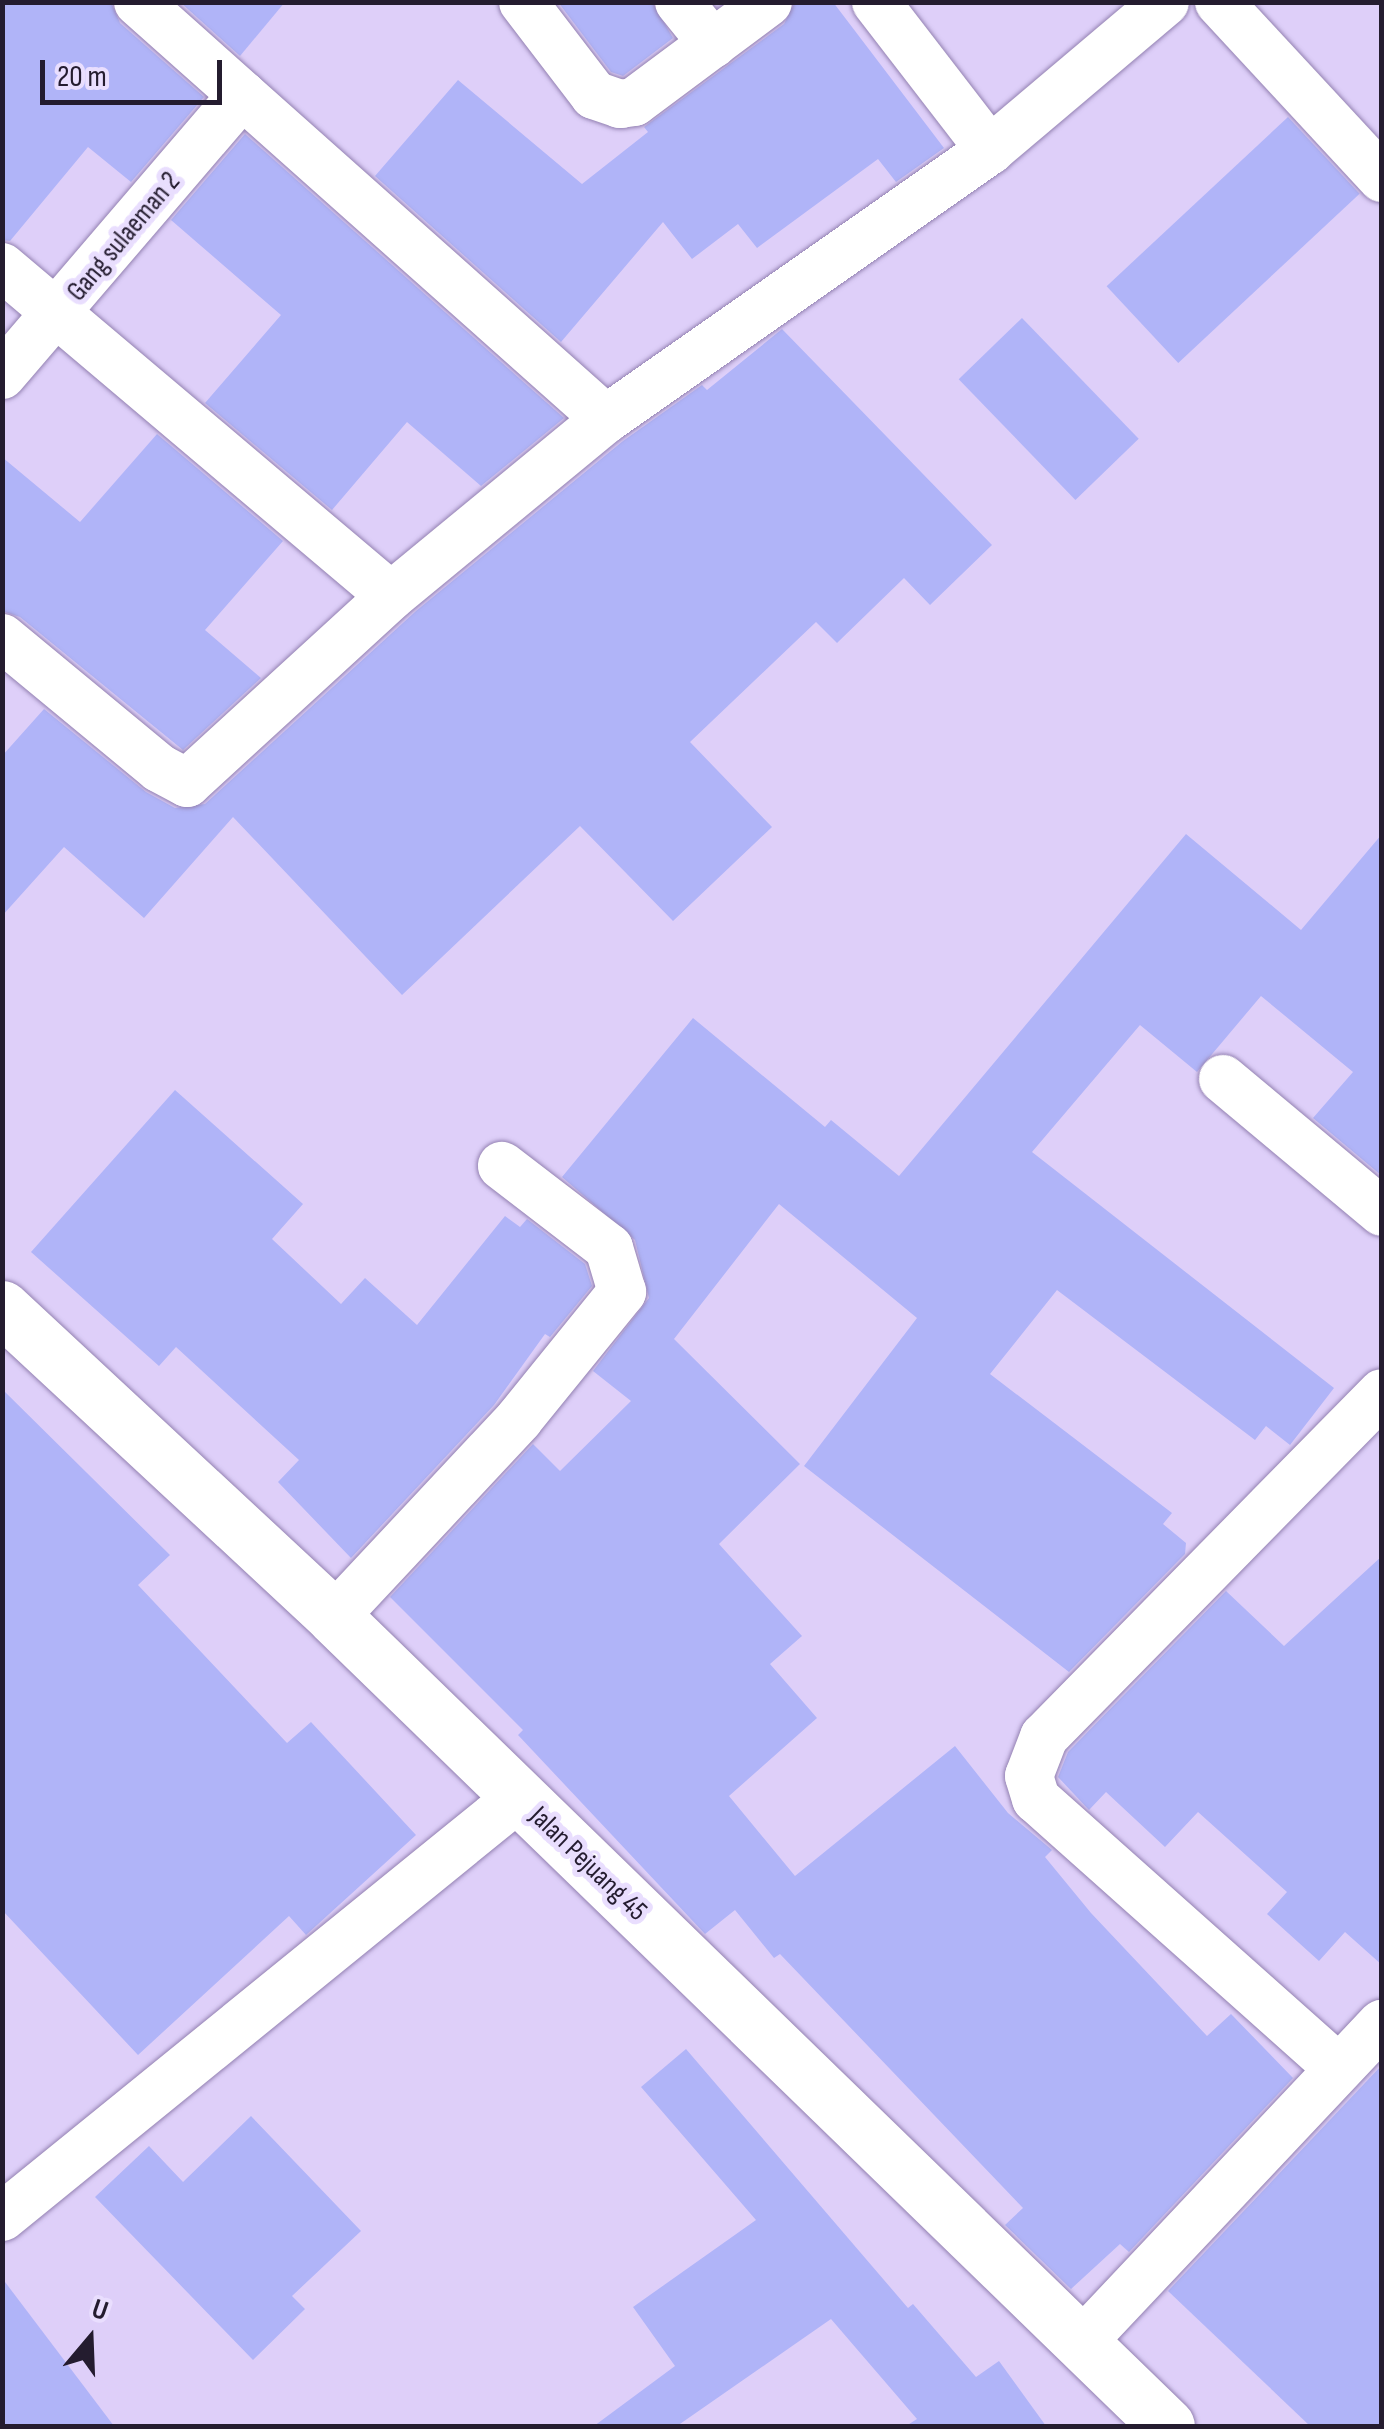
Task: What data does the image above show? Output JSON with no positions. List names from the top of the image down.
{
  "streets": {
    "street": ["Gang sulaeman 2", "Jalan Pejuang 45"]
  },
  "scale_bar": "20 m",
  "north": "top"
}
